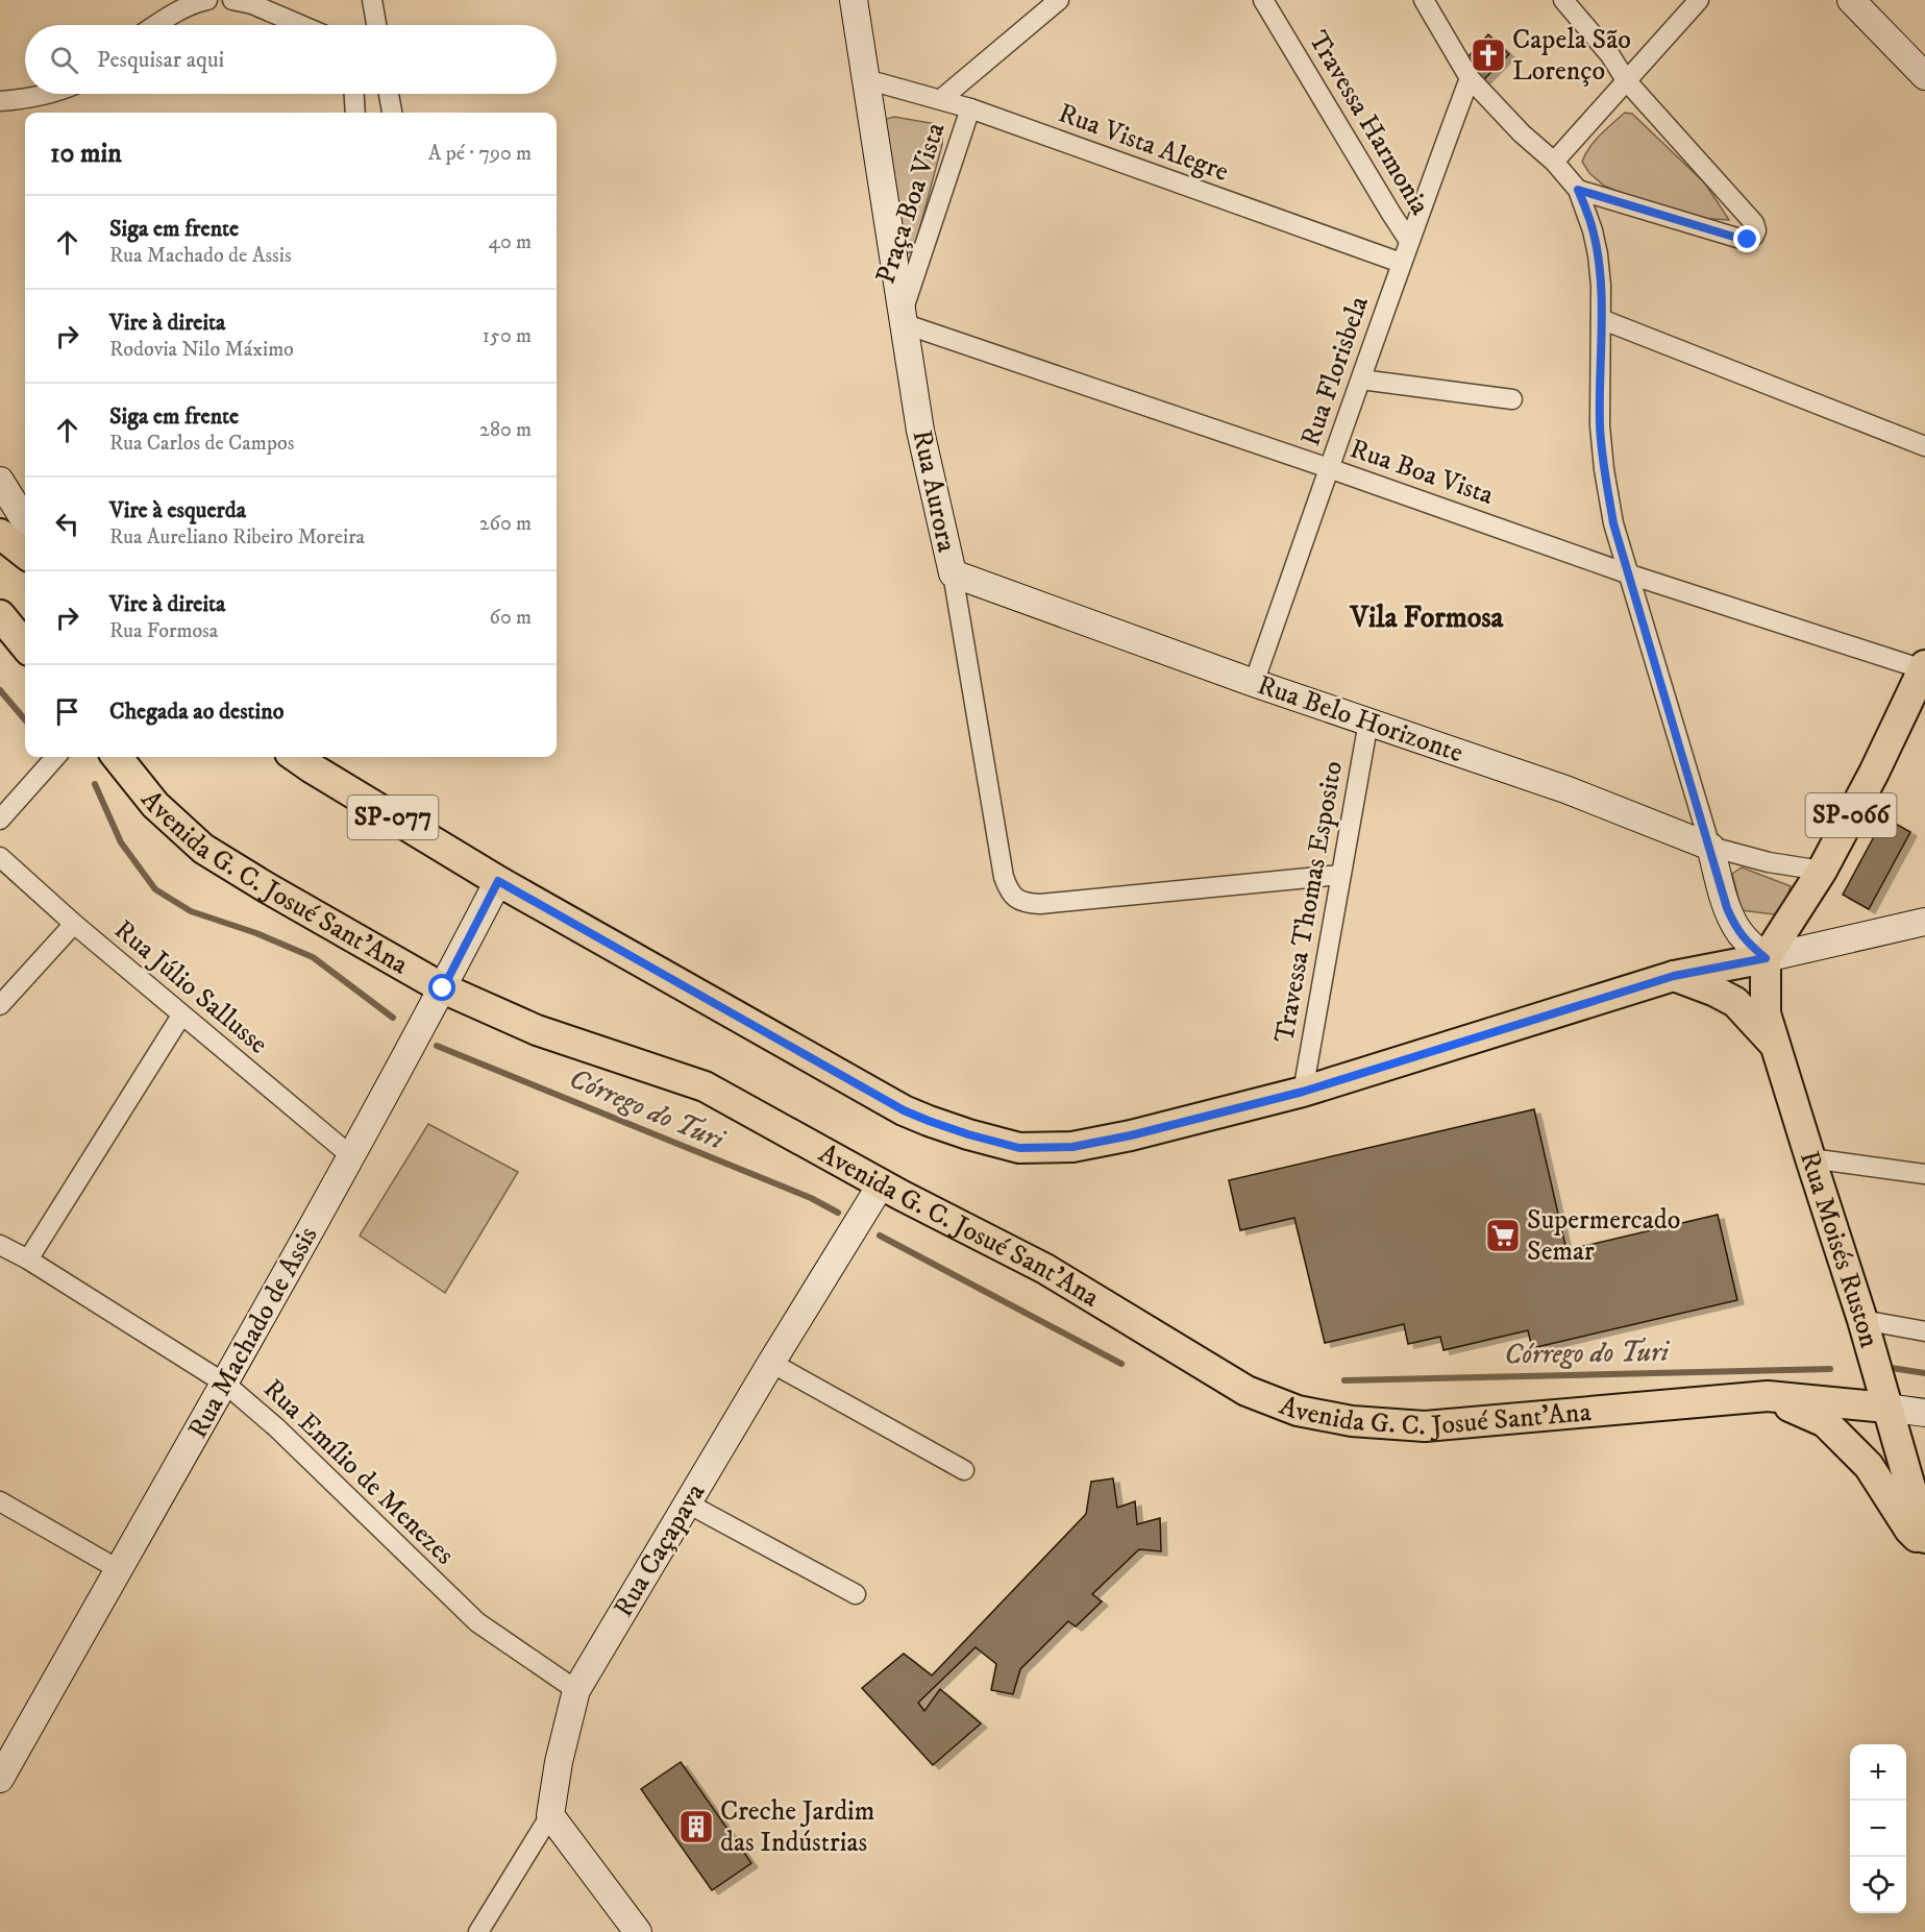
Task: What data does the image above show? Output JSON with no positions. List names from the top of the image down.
{
  "streets": {
    "main road": [
      "SP-066",
      "SP-077",
      "Avenida G. C. Josué Sant'Ana",
      "Rua Moisés Ruston"
    ],
    "street": [
      "Travessa Harmonia",
      "Rua Vista Alegre",
      "Praça Boa Vista",
      "Rua Florisbela",
      "Rua Boa Vista",
      "Rua Aurora",
      "Rua Belo Horizonte",
      "Travessa Thomas Esposito",
      "Rua Júlio Sallusse",
      "Rua Machado de Assis",
      "Rua Emílio de Menezes",
      "Rua Caçapava"
    ]
  },
  "crossings": [
    ["Travessa Harmonia", "Rua Florisbela"],
    ["Rua Vista Alegre", "Praça Boa Vista"],
    ["Rua Vista Alegre", "Rua Florisbela"],
    ["Rua Vista Alegre", "Rua Aurora"],
    ["Praça Boa Vista", "Rua Boa Vista"],
    ["Praça Boa Vista", "Rua Aurora"],
    ["Rua Florisbela", "Rua Boa Vista"],
    ["Rua Florisbela", "Rua Belo Horizonte"],
    ["Rua Boa Vista", "Rua Aurora"],
    ["Rua Boa Vista", "SP-066"],
    ["Rua Aurora", "Rua Belo Horizonte"],
    ["Rua Aurora", "Travessa Thomas Esposito"],
    ["Rua Belo Horizonte", "SP-066"],
    ["Rua Belo Horizonte", "Travessa Thomas Esposito"],
    ["SP-066", "SP-077"],
    ["SP-066", "Rua Moisés Ruston"],
    ["SP-077", "Travessa Thomas Esposito"],
    ["SP-077", "Rua Moisés Ruston"],
    ["SP-077", "Rua Machado de Assis"],
    ["Avenida G. C. Josué Sant'Ana", "Rua Moisés Ruston"],
    ["Avenida G. C. Josué Sant'Ana", "Rua Machado de Assis"],
    ["Avenida G. C. Josué Sant'Ana", "Rua Caçapava"],
    ["Rua Júlio Sallusse", "Rua Machado de Assis"],
    ["Rua Machado de Assis", "Rua Emílio de Menezes"],
    ["Rua Emílio de Menezes", "Rua Caçapava"]
  ],
  "districts": ["Vila Formosa"],
  "water": ["Córrego do Turi"],
  "places": {
    "church": ["Capela São Lorenço"],
    "supermarket": ["Supermercado Semar"],
    "building": ["Creche Jardim das Indústrias"]
  },
  "page": {
    "search": "Pesquisar aqui",
    "heading": ["10 min", "A pé · 790 m"],
    "list": [
      ["Siga em frente", "Rua Machado de Assis", "40 m"],
      ["Vire à direita", "Rodovia Nilo Máximo", "150 m"],
      ["Siga em frente", "Rua Carlos de Campos", "280 m"],
      ["Vire à esquerda", "Rua Aureliano Ribeiro Moreira", "260 m"],
      ["Vire à direita", "Rua Formosa", "60 m"],
      "Chegada ao destino"
    ],
    "map_buttons": ["+", "−"]
  }
}
